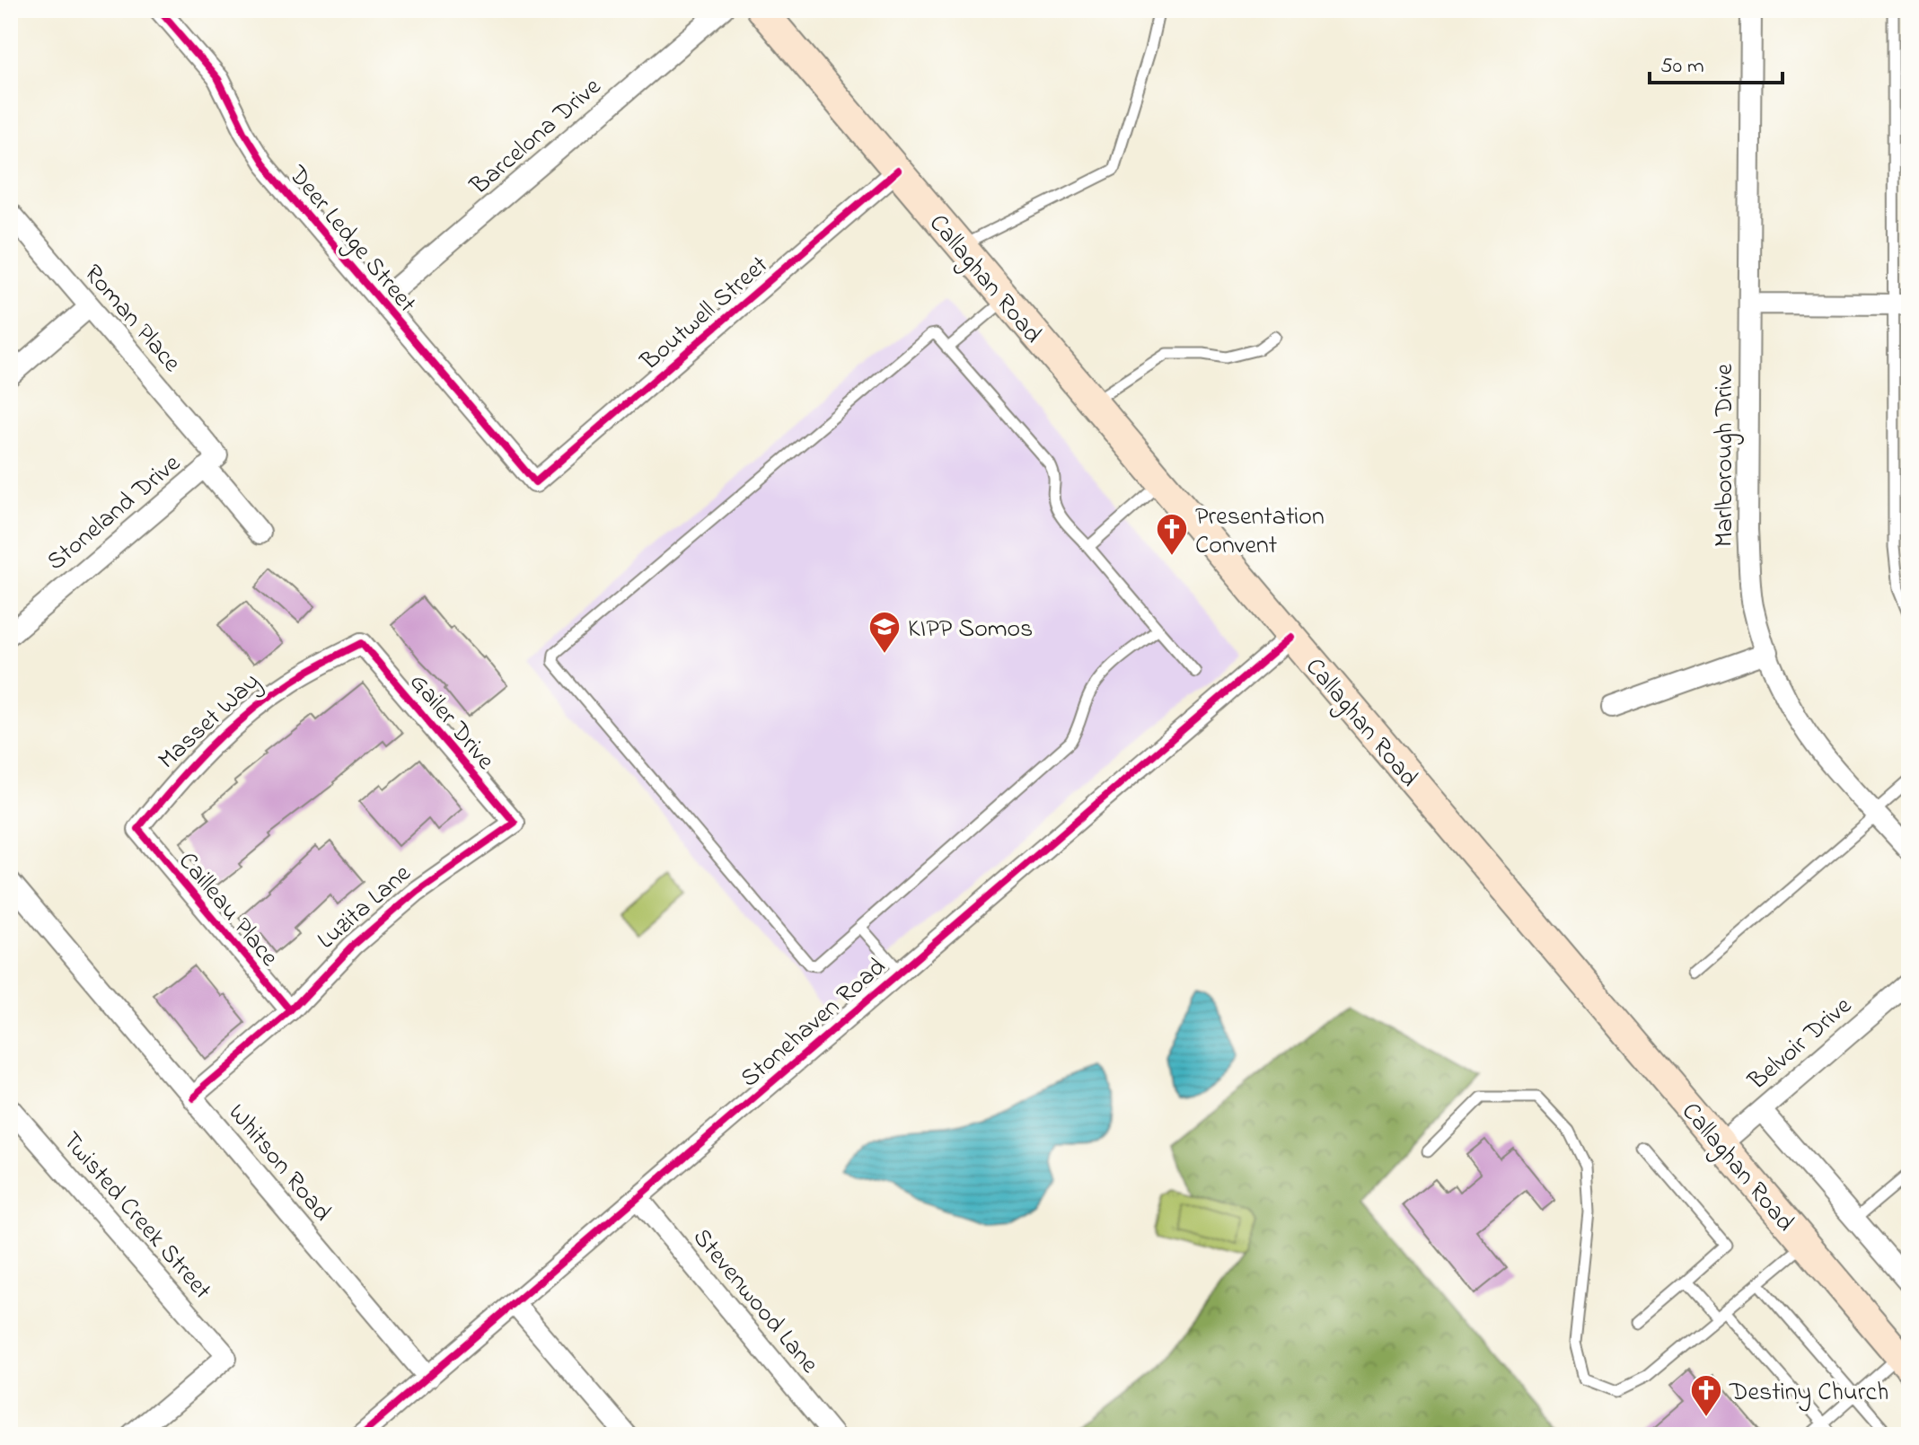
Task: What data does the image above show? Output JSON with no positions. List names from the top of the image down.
{
  "streets": {
    "main road": ["Callaghan Road"],
    "street": [
      "Barcelona Drive",
      "Deer Ledge Street",
      "Boutwell Street",
      "Roman Place",
      "Marlborough Drive",
      "Stoneland Drive",
      "Masset Way",
      "Gailer Drive",
      "Luzita Lane",
      "Cailleau Place",
      "Stonehaven Road",
      "Belvoir Drive",
      "Whitson Road",
      "Twisted Creek Street",
      "Stevenwood Lane"
    ]
  },
  "crossings": [
    ["Barcelona Drive", "Deer Ledge Street"],
    ["Deer Ledge Street", "Boutwell Street"],
    ["Callaghan Road", "Boutwell Street"],
    ["Callaghan Road", "Stonehaven Road"],
    ["Callaghan Road", "Belvoir Drive"],
    ["Roman Place", "Stoneland Drive"],
    ["Masset Way", "Gailer Drive"],
    ["Masset Way", "Cailleau Place"],
    ["Gailer Drive", "Luzita Lane"],
    ["Luzita Lane", "Cailleau Place"],
    ["Luzita Lane", "Whitson Road"],
    ["Stonehaven Road", "Whitson Road"],
    ["Stonehaven Road", "Stevenwood Lane"]
  ],
  "places": {
    "church": ["Presentation Convent", "Destiny Church"],
    "school or university": ["KIPP Somos"]
  },
  "scale_bar": "50 m"
}
